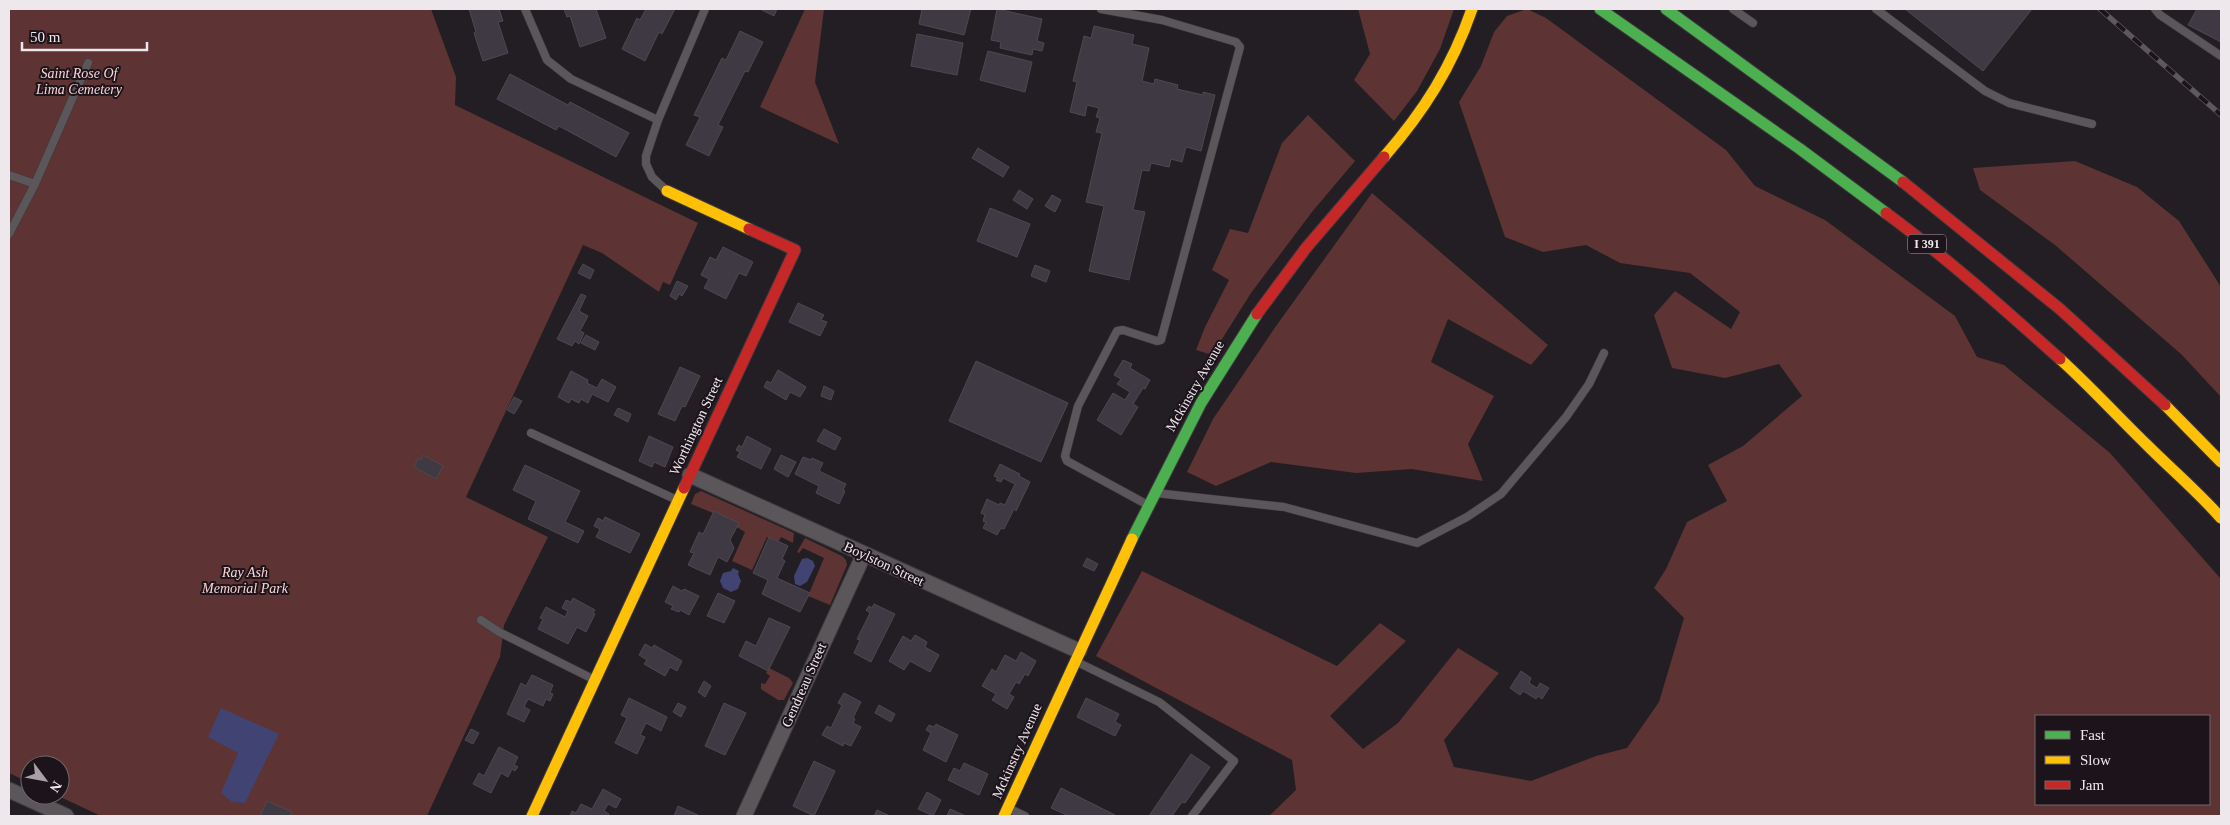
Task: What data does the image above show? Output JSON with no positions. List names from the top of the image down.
{
  "streets": {
    "main road": ["I 391", "Mckinstry Avenue", "Worthington Street"],
    "street": ["Boylston Street", "Gendreau Street"]
  },
  "crossings": [
    ["Mckinstry Avenue", "Boylston Street"],
    ["Worthington Street", "Boylston Street"],
    ["Boylston Street", "Gendreau Street"]
  ],
  "parks": ["Saint Rose Of Lima Cemetery", "Ray Ash Memorial Park"],
  "legend": ["Fast", "Slow", "Jam"],
  "scale_bar": "50 m",
  "north": "bottom right"
}
